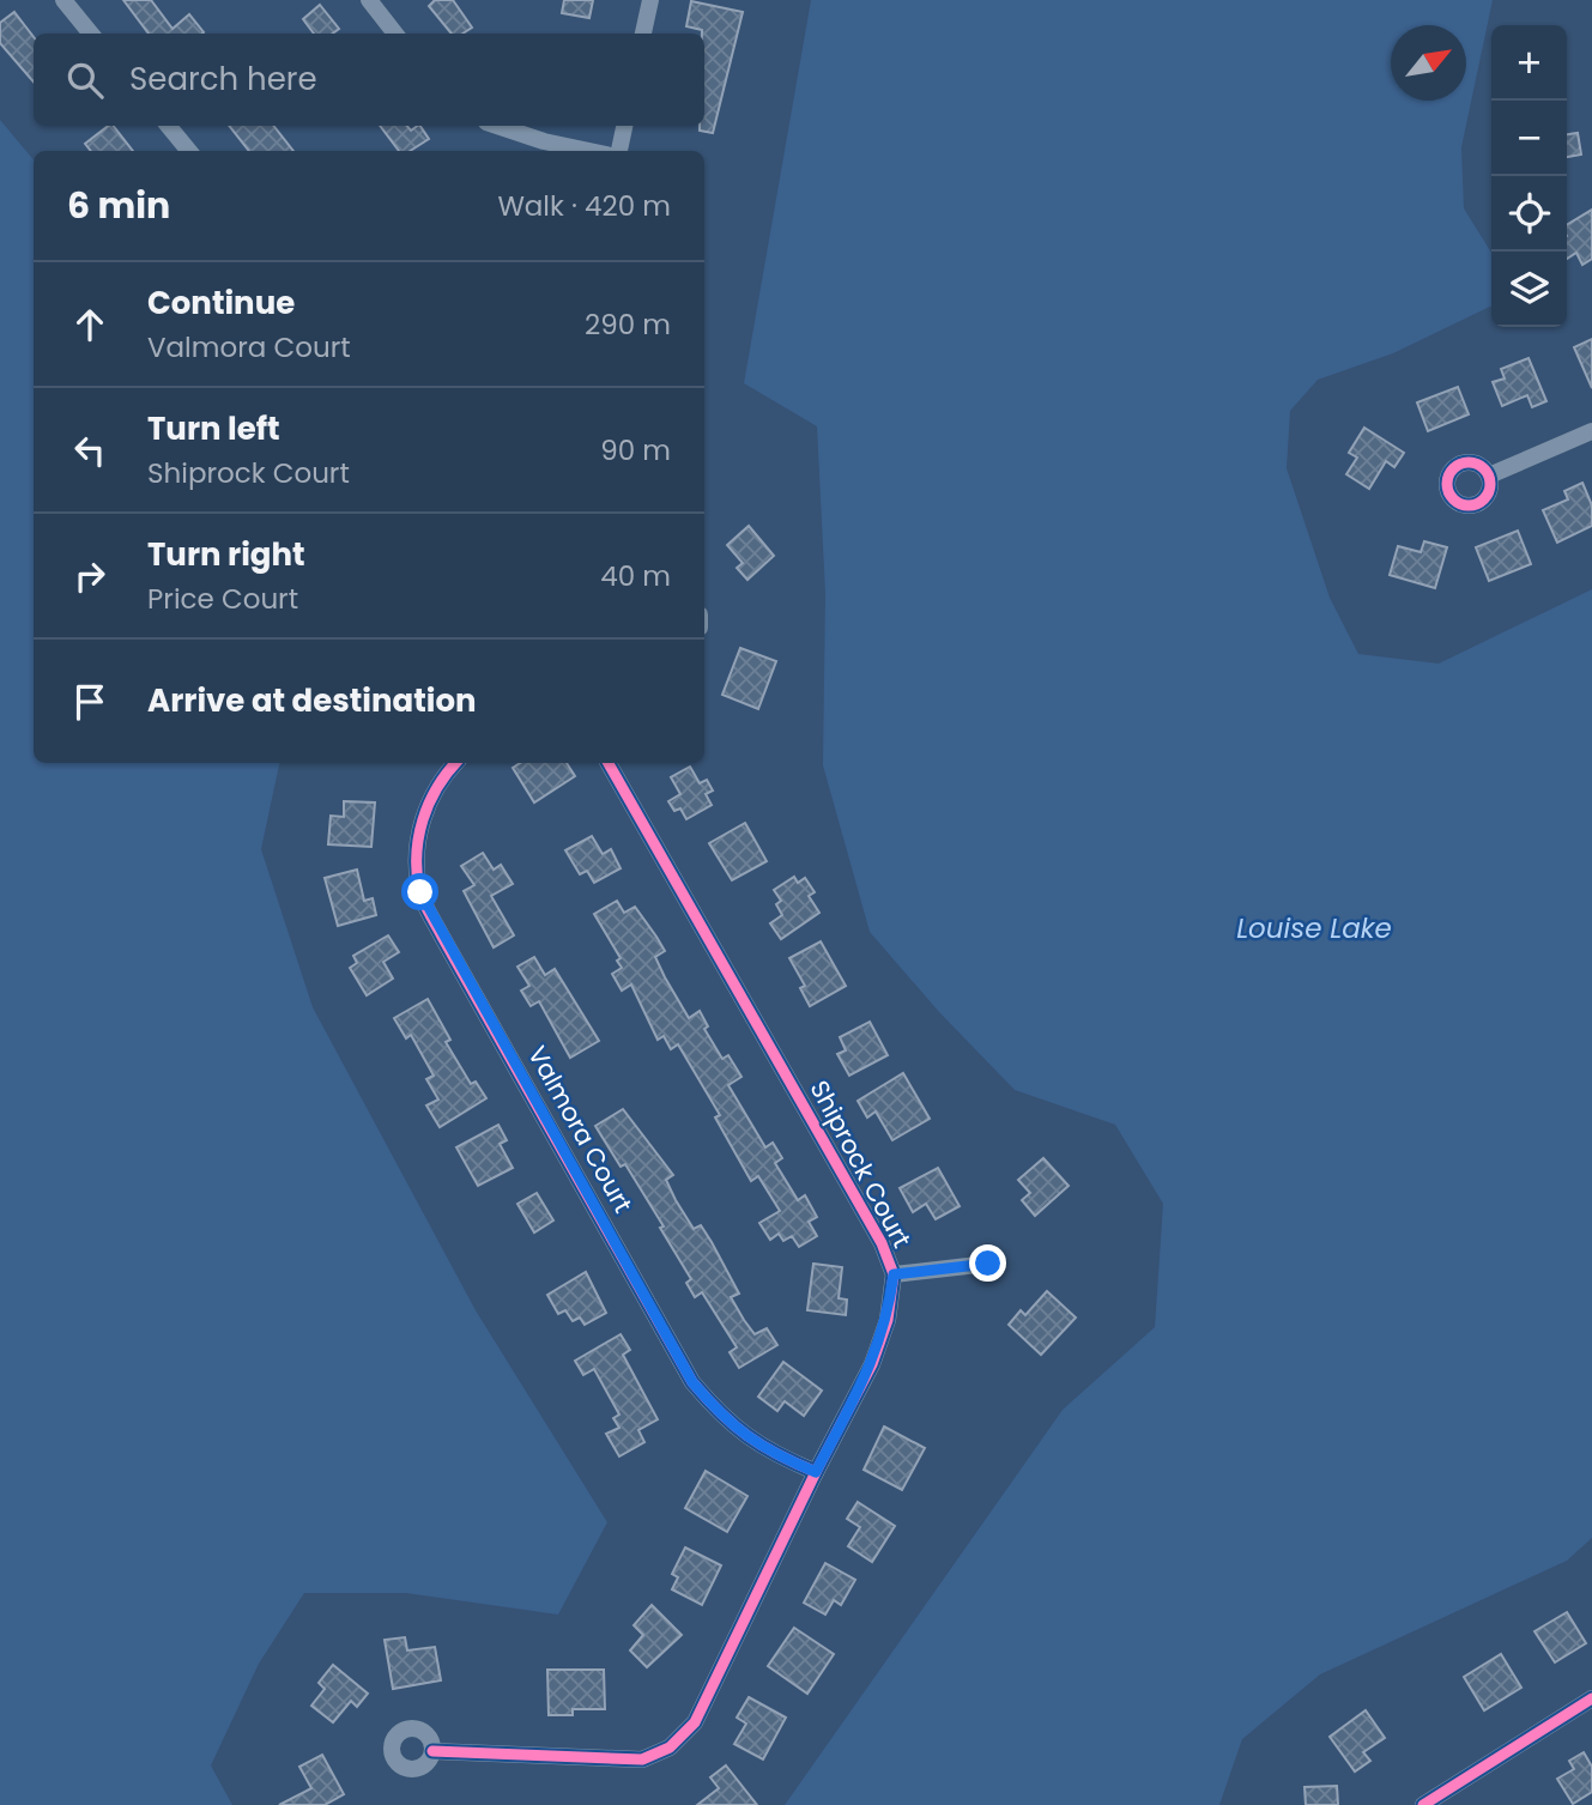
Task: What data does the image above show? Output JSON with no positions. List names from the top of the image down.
{
  "streets": {
    "street": ["Valmora Court", "Shiprock Court"]
  },
  "crossings": [
    ["Valmora Court", "Shiprock Court"]
  ],
  "water": ["Louise Lake"],
  "north": "top right",
  "page": {
    "map_buttons": ["+", "−"],
    "search": "Search here",
    "heading": ["6 min", "Walk · 420 m"],
    "list": [
      ["Continue", "Valmora Court", "290 m"],
      ["Turn left", "Shiprock Court", "90 m"],
      ["Turn right", "Price Court", "40 m"],
      "Arrive at destination"
    ]
  }
}
